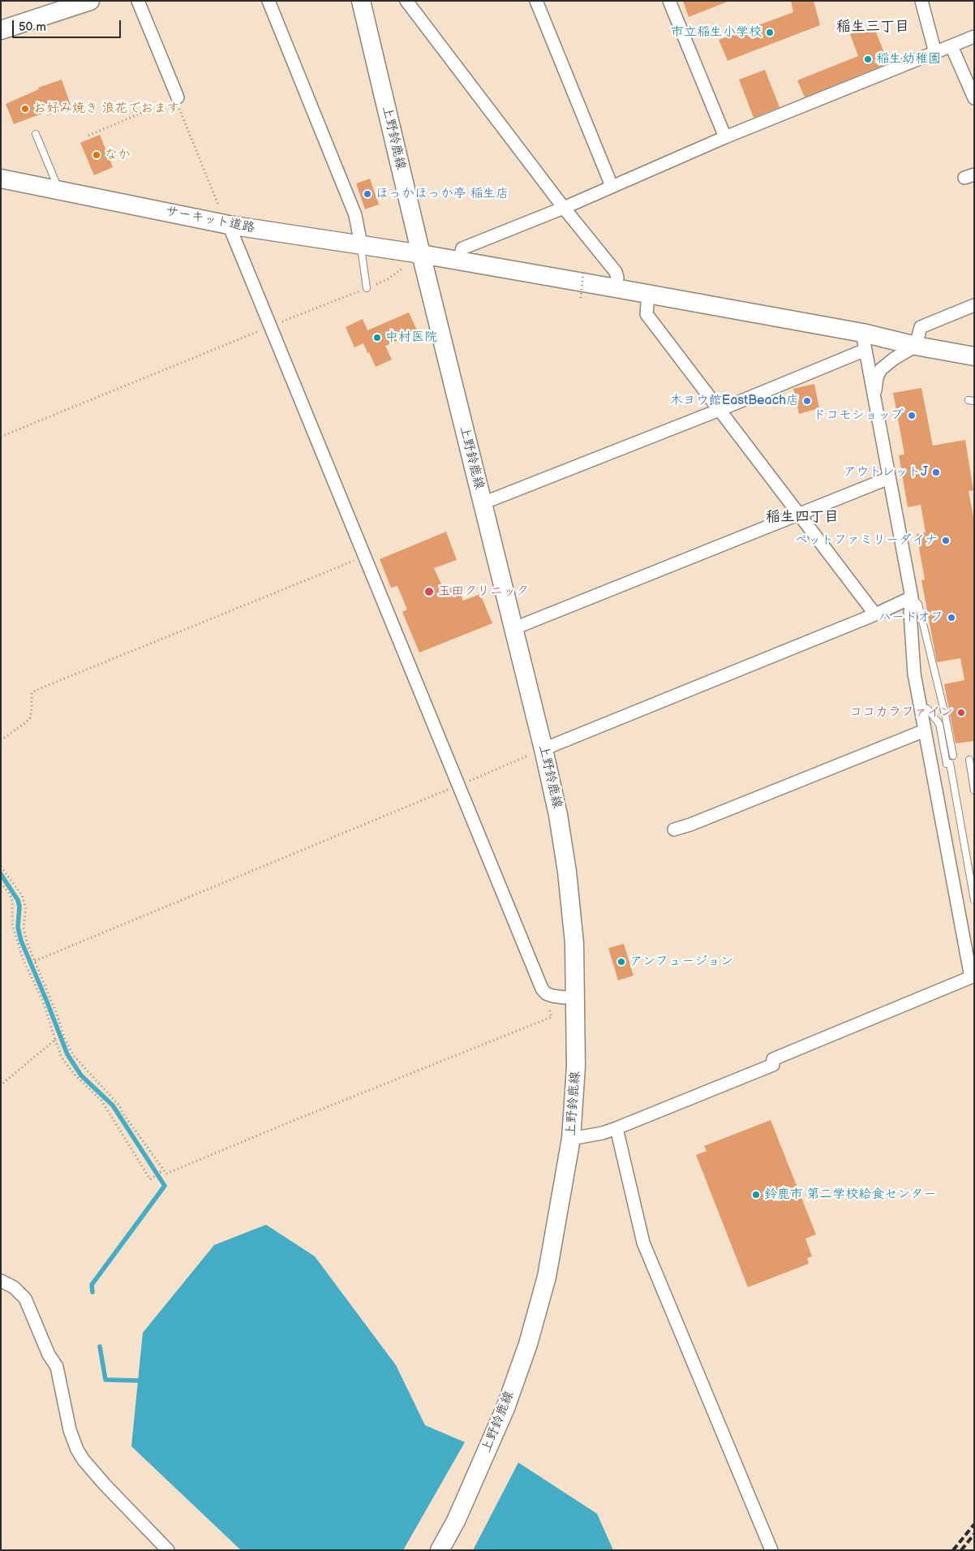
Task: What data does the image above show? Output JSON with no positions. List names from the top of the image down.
{
  "streets": {
    "main road": ["上野鈴鹿線", "サーキット道路"]
  },
  "crossings": [
    ["上野鈴鹿線", "サーキット道路"]
  ],
  "districts": ["稲生三丁目", "稲生四丁目"],
  "places": [
    "市立稲生小学校",
    "稲生幼稚園",
    "お好み焼き 浪花でおます",
    "なか",
    "ほっかほっか亭 稲生店",
    "中村医院",
    "木ヨウ館EastBeach店",
    "ドコモショップ",
    "アウトレットJ",
    "ペットファミリーダイナ",
    "玉田クリニック",
    "ハードオフ",
    "ココカラファイン",
    "アンフュージョン",
    "鈴鹿市 第二学校給食センター"
  ],
  "scale_bar": "50 m"
}
